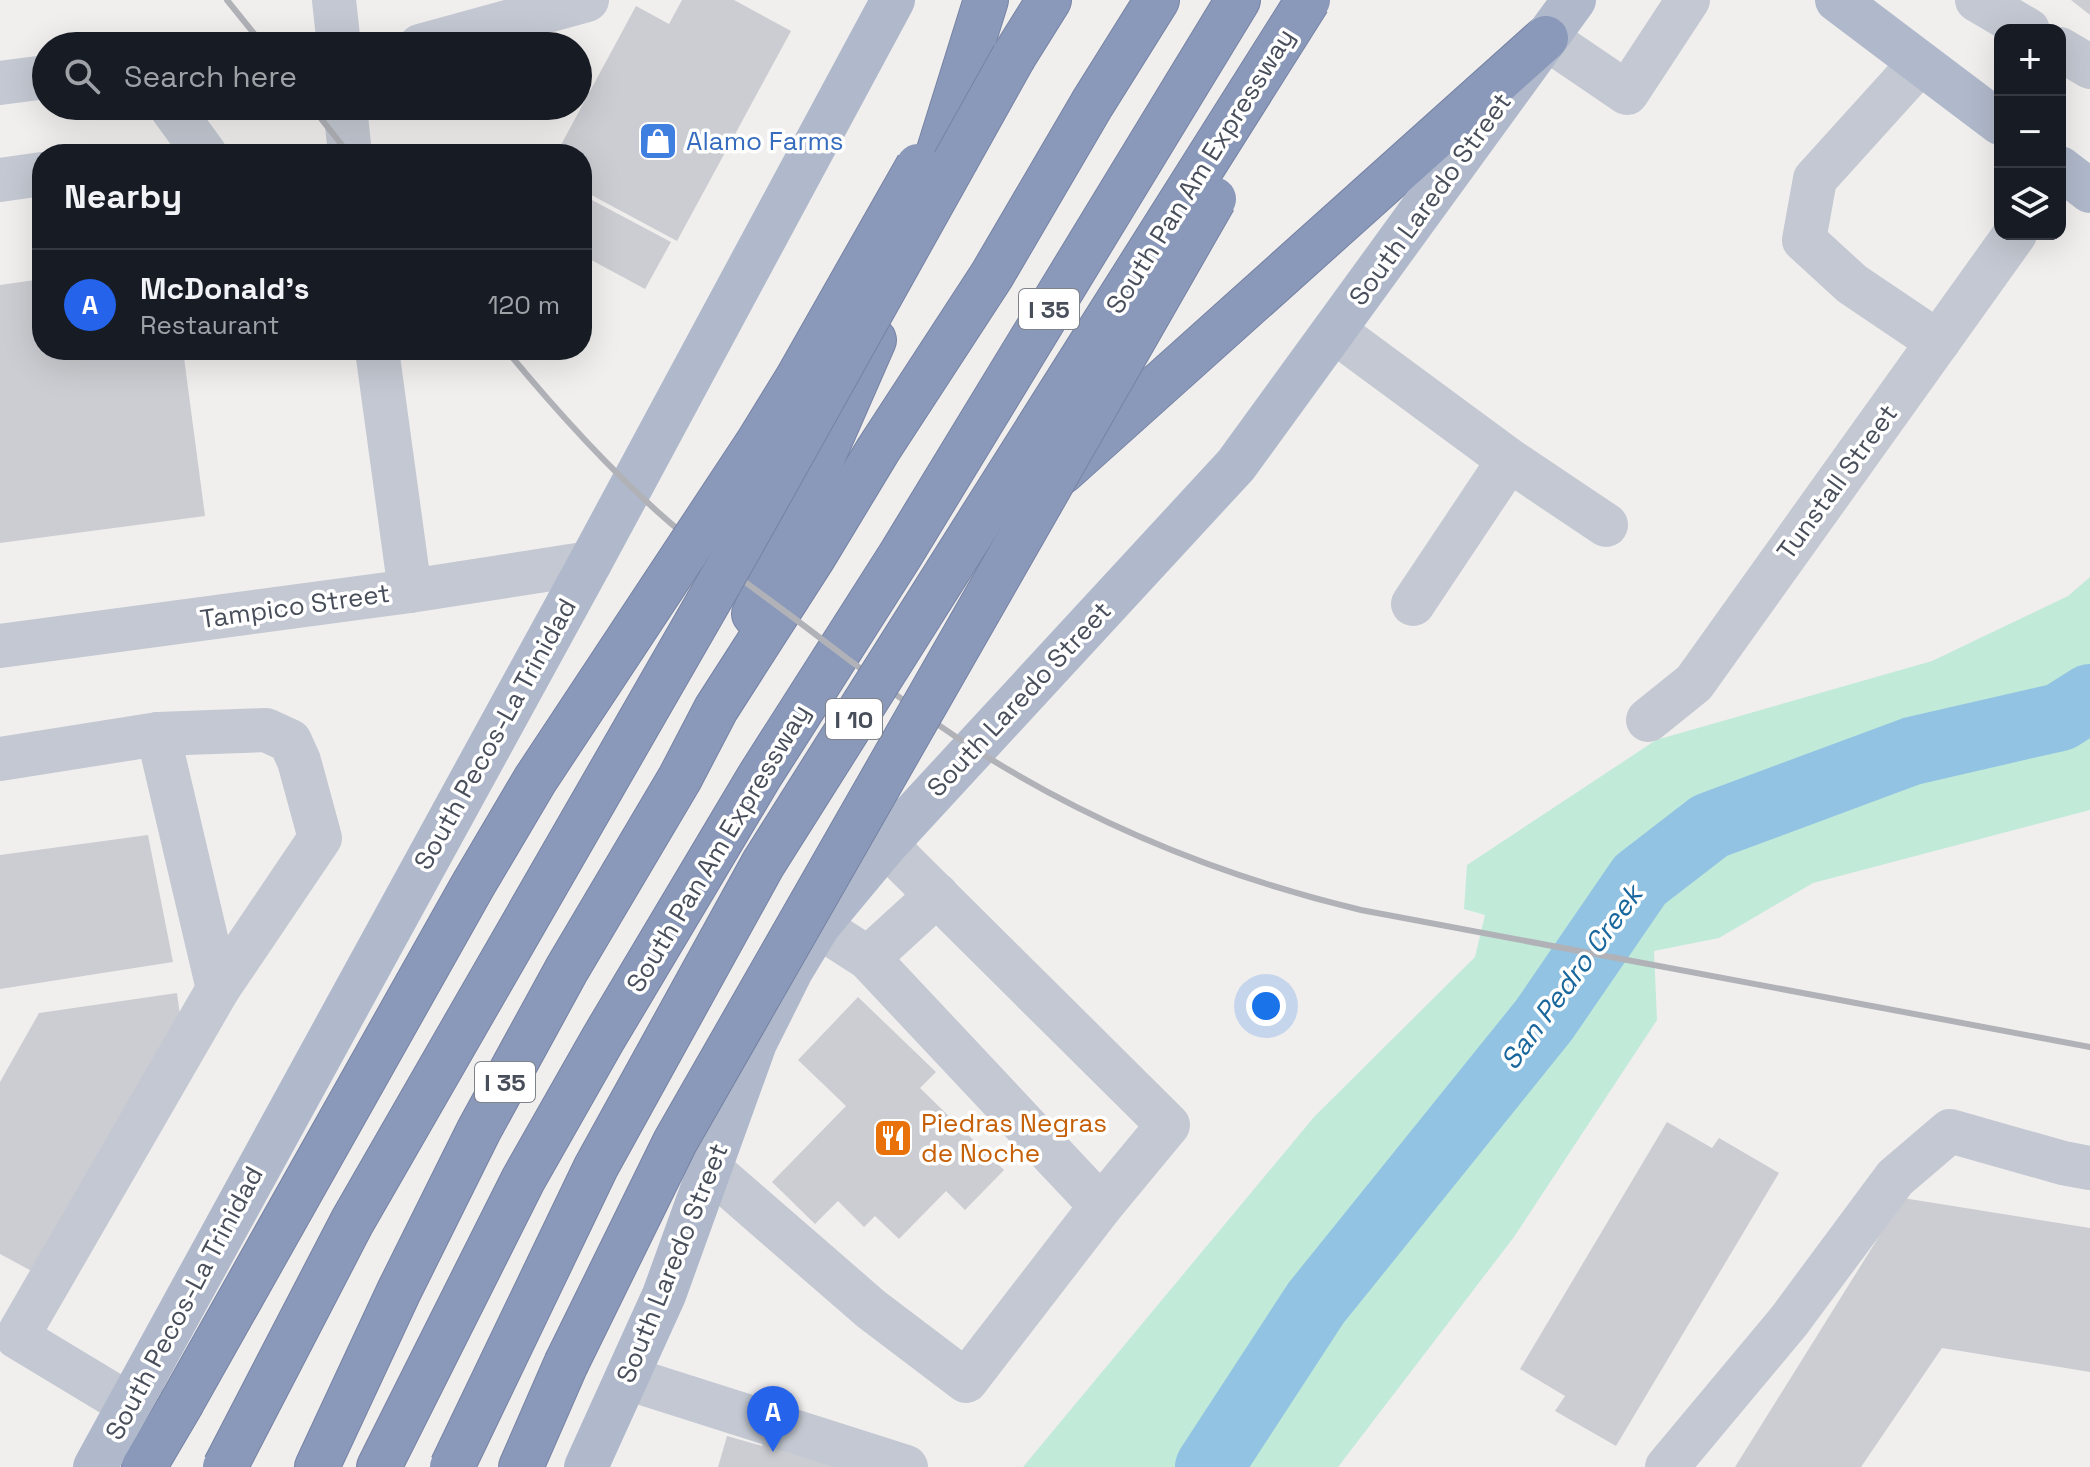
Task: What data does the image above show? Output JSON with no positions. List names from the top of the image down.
{
  "streets": {
    "highway": ["South Pan Am Expressway", "I 35", "I 10"],
    "main road": ["South Laredo Street", "South Pecos-La Trinidad"],
    "street": ["Tunstall Street", "Tampico Street"]
  },
  "crossings": [
    ["Tampico Street", "South Pecos-La Trinidad"]
  ],
  "water": ["San Pedro Creek"],
  "places": {
    "shop": ["Alamo Farms"],
    "restaurant": ["Piedras Negras de Noche"]
  },
  "page": {
    "map_buttons": ["+", "−"],
    "search": "Search here",
    "heading": "Nearby",
    "list": [
      {
        "mark": "A",
        "name": "McDonald's",
        "note": "Restaurant",
        "value": "120 m"
      }
    ],
    "pins": "A"
  }
}
